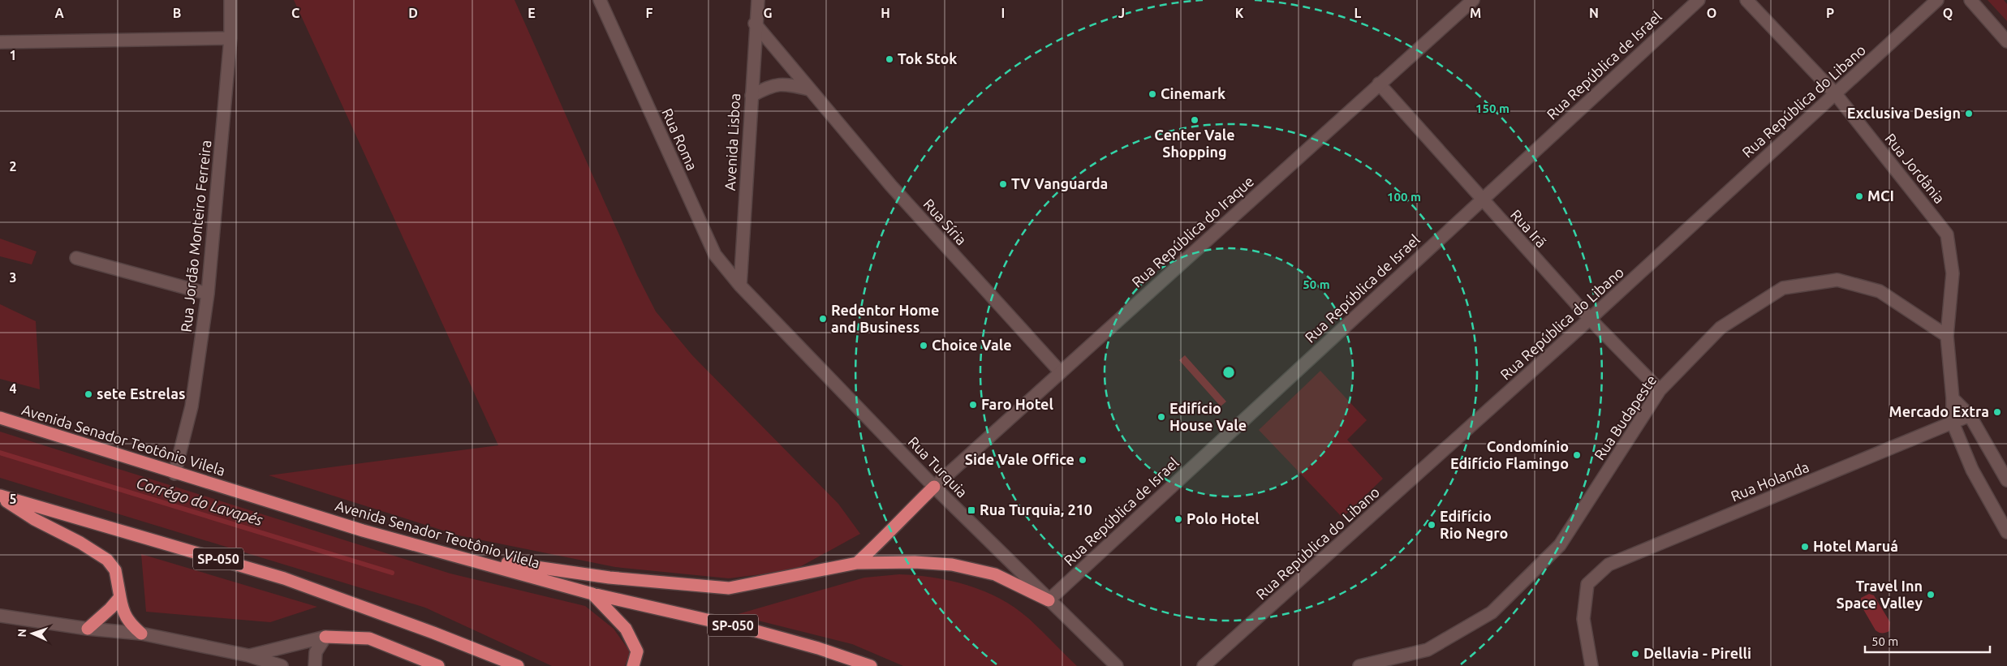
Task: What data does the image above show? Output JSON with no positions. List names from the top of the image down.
{
  "streets": {
    "highway": ["Avenida Senador Teotônio Vilela", "SP-050"],
    "street": [
      "Rua República de Israel",
      "Rua República do Libano",
      "Rua Roma",
      "Avenida Lisboa",
      "Rua Jordânia",
      "Rua Síria",
      "Rua Irã",
      "Rua República do Iraque",
      "Rua Jordão Monteiro Ferreira",
      "Rua Budapeste",
      "Rua Turquia",
      "Rua Holanda"
    ]
  },
  "crossings": [
    ["Rua República de Israel", "Rua Irã"],
    ["Rua República de Israel", "Rua Turquia"],
    ["Rua República do Libano", "Rua Jordânia"],
    ["Rua República do Libano", "Rua Irã"],
    ["Rua Roma", "Avenida Lisboa"],
    ["Rua Roma", "Rua Turquia"],
    ["Avenida Lisboa", "Rua Síria"],
    ["Avenida Lisboa", "Rua Turquia"],
    ["Rua Jordânia", "Rua Budapeste"],
    ["Rua Jordânia", "Rua Holanda"],
    ["Rua Síria", "Rua República do Iraque"],
    ["Rua Irã", "Rua República do Iraque"],
    ["Rua Irã", "Rua Budapeste"],
    ["Rua República do Iraque", "Rua Turquia"],
    ["Rua Jordão Monteiro Ferreira", "Avenida Senador Teotônio Vilela"]
  ],
  "water": ["Corrégo do Lavapés"],
  "places": {
    "other": [
      "Tok Stok",
      "Cinemark",
      "Exclusiva Design",
      "Center Vale Shopping",
      "TV Vanguarda",
      "MCI",
      "Redentor Home and Business",
      "Choice Vale",
      "sete Estrelas",
      "Faro Hotel",
      "Mercado Extra",
      "Edifício House Vale",
      "Condomínio Edifício Flamingo",
      "Side Vale Office",
      "Polo Hotel",
      "Edifício Rio Negro",
      "Hotel Maruá",
      "Travel Inn Space Valley",
      "Dellavia - Pirelli"
    ],
    "transit": ["Rua Turquia, 210"]
  },
  "scale_bar": "50 m",
  "north": "left",
  "grid": {
    "columns": [
      "A",
      "B",
      "C",
      "D",
      "E",
      "F",
      "G",
      "H",
      "I",
      "J",
      "K",
      "L",
      "M",
      "N",
      "O",
      "P",
      "Q"
    ],
    "rows": [
      "1",
      "2",
      "3",
      "4",
      "5"
    ]
  },
  "rings": ["150 m", "100 m", "50 m"]
}
